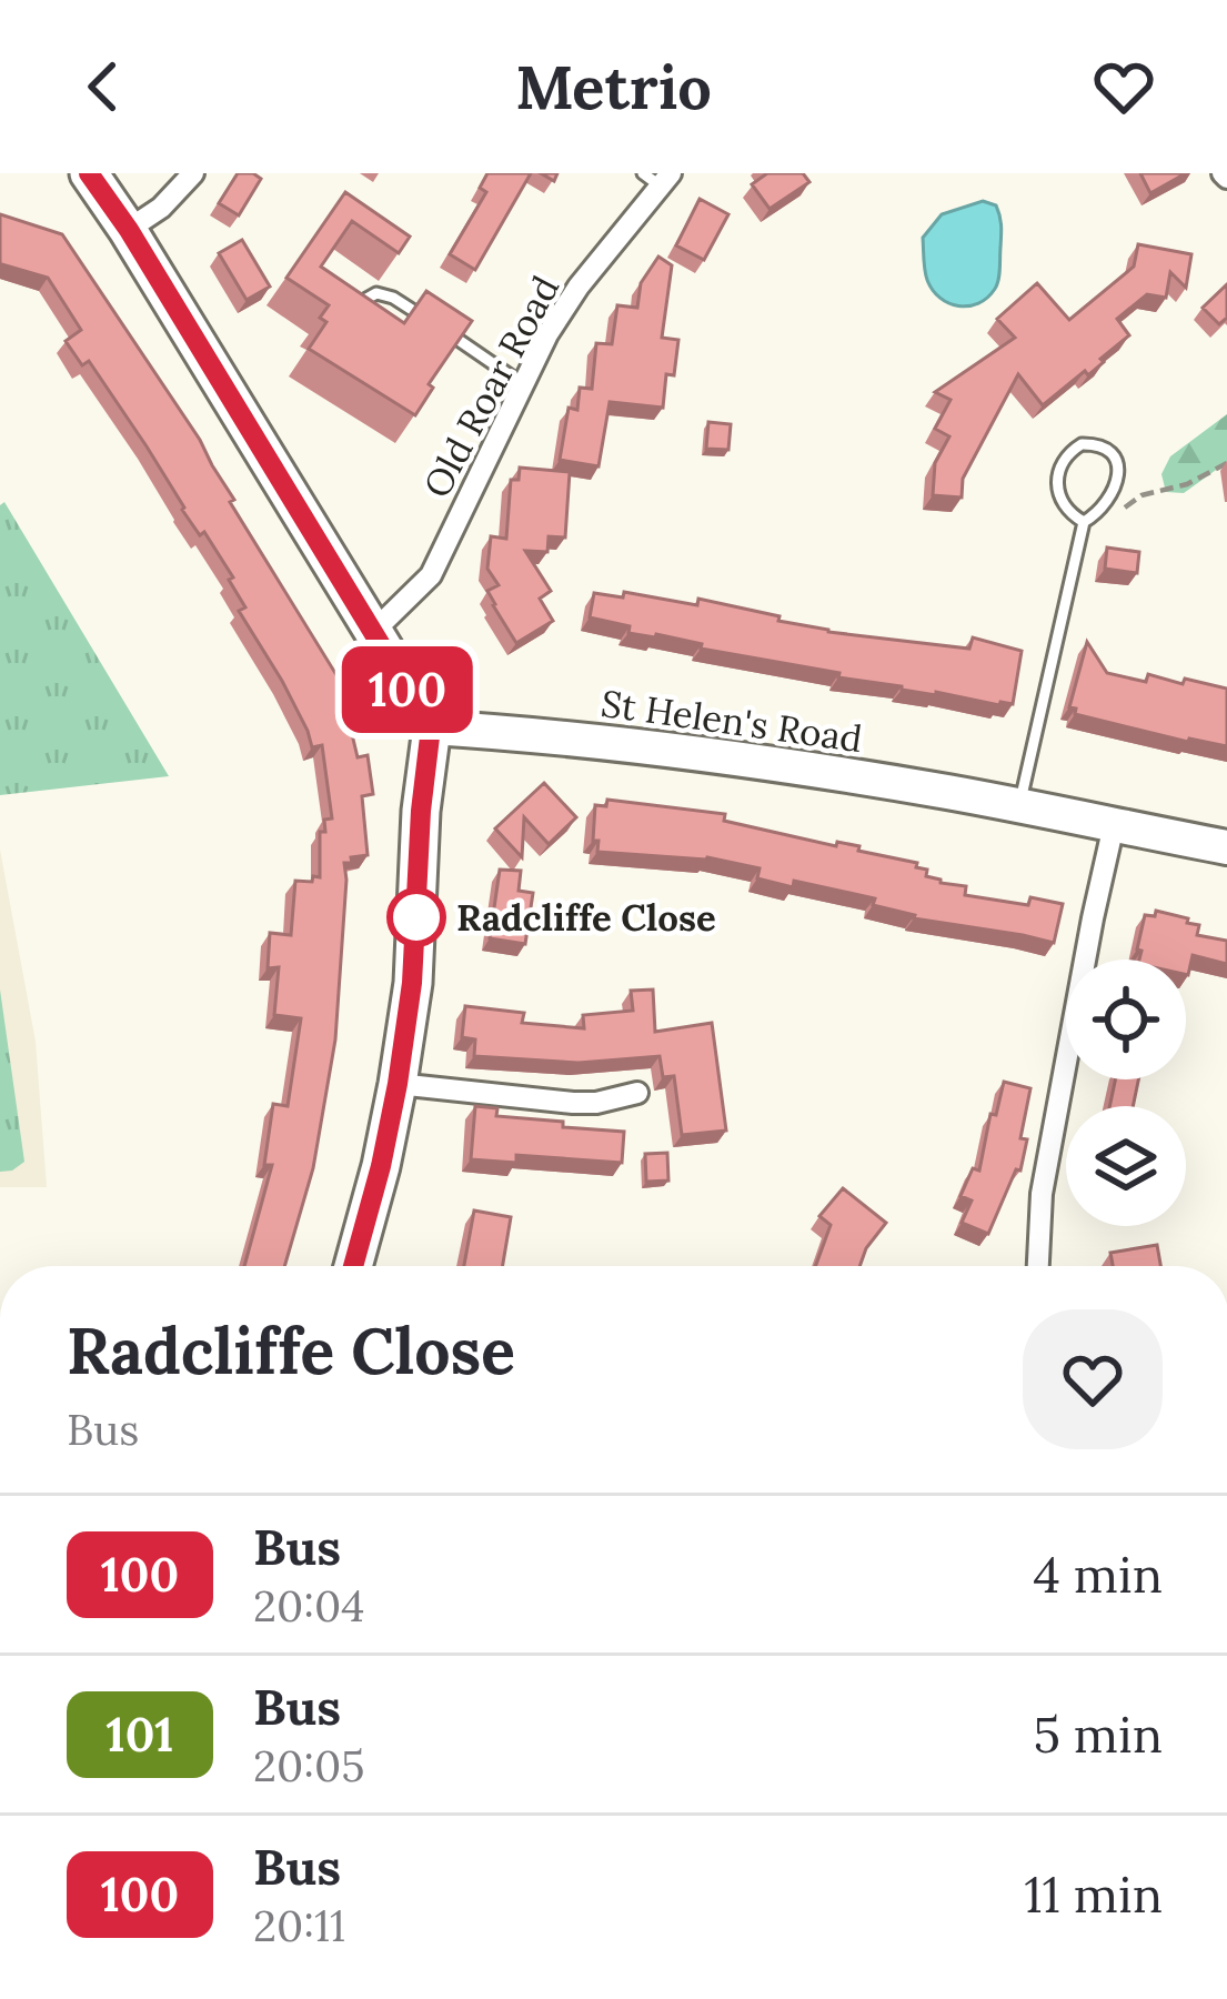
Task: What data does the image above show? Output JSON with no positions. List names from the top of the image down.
{
  "streets": {
    "main road": ["St Helen's Road"],
    "street": ["Old Roar Road"]
  },
  "places": ["Radcliffe Close"],
  "lines": ["bus line 100"],
  "page": {
    "header": "Metrio",
    "on_map": "100",
    "heading": ["Radcliffe Close", "Bus"],
    "list": [
      {
        "mark": "100",
        "name": "Bus",
        "note": "20:04",
        "value": "4 min"
      },
      {
        "mark": "101",
        "name": "Bus",
        "note": "20:05",
        "value": "5 min"
      },
      {
        "mark": "100",
        "name": "Bus",
        "note": "20:11",
        "value": "11 min"
      }
    ]
  }
}
